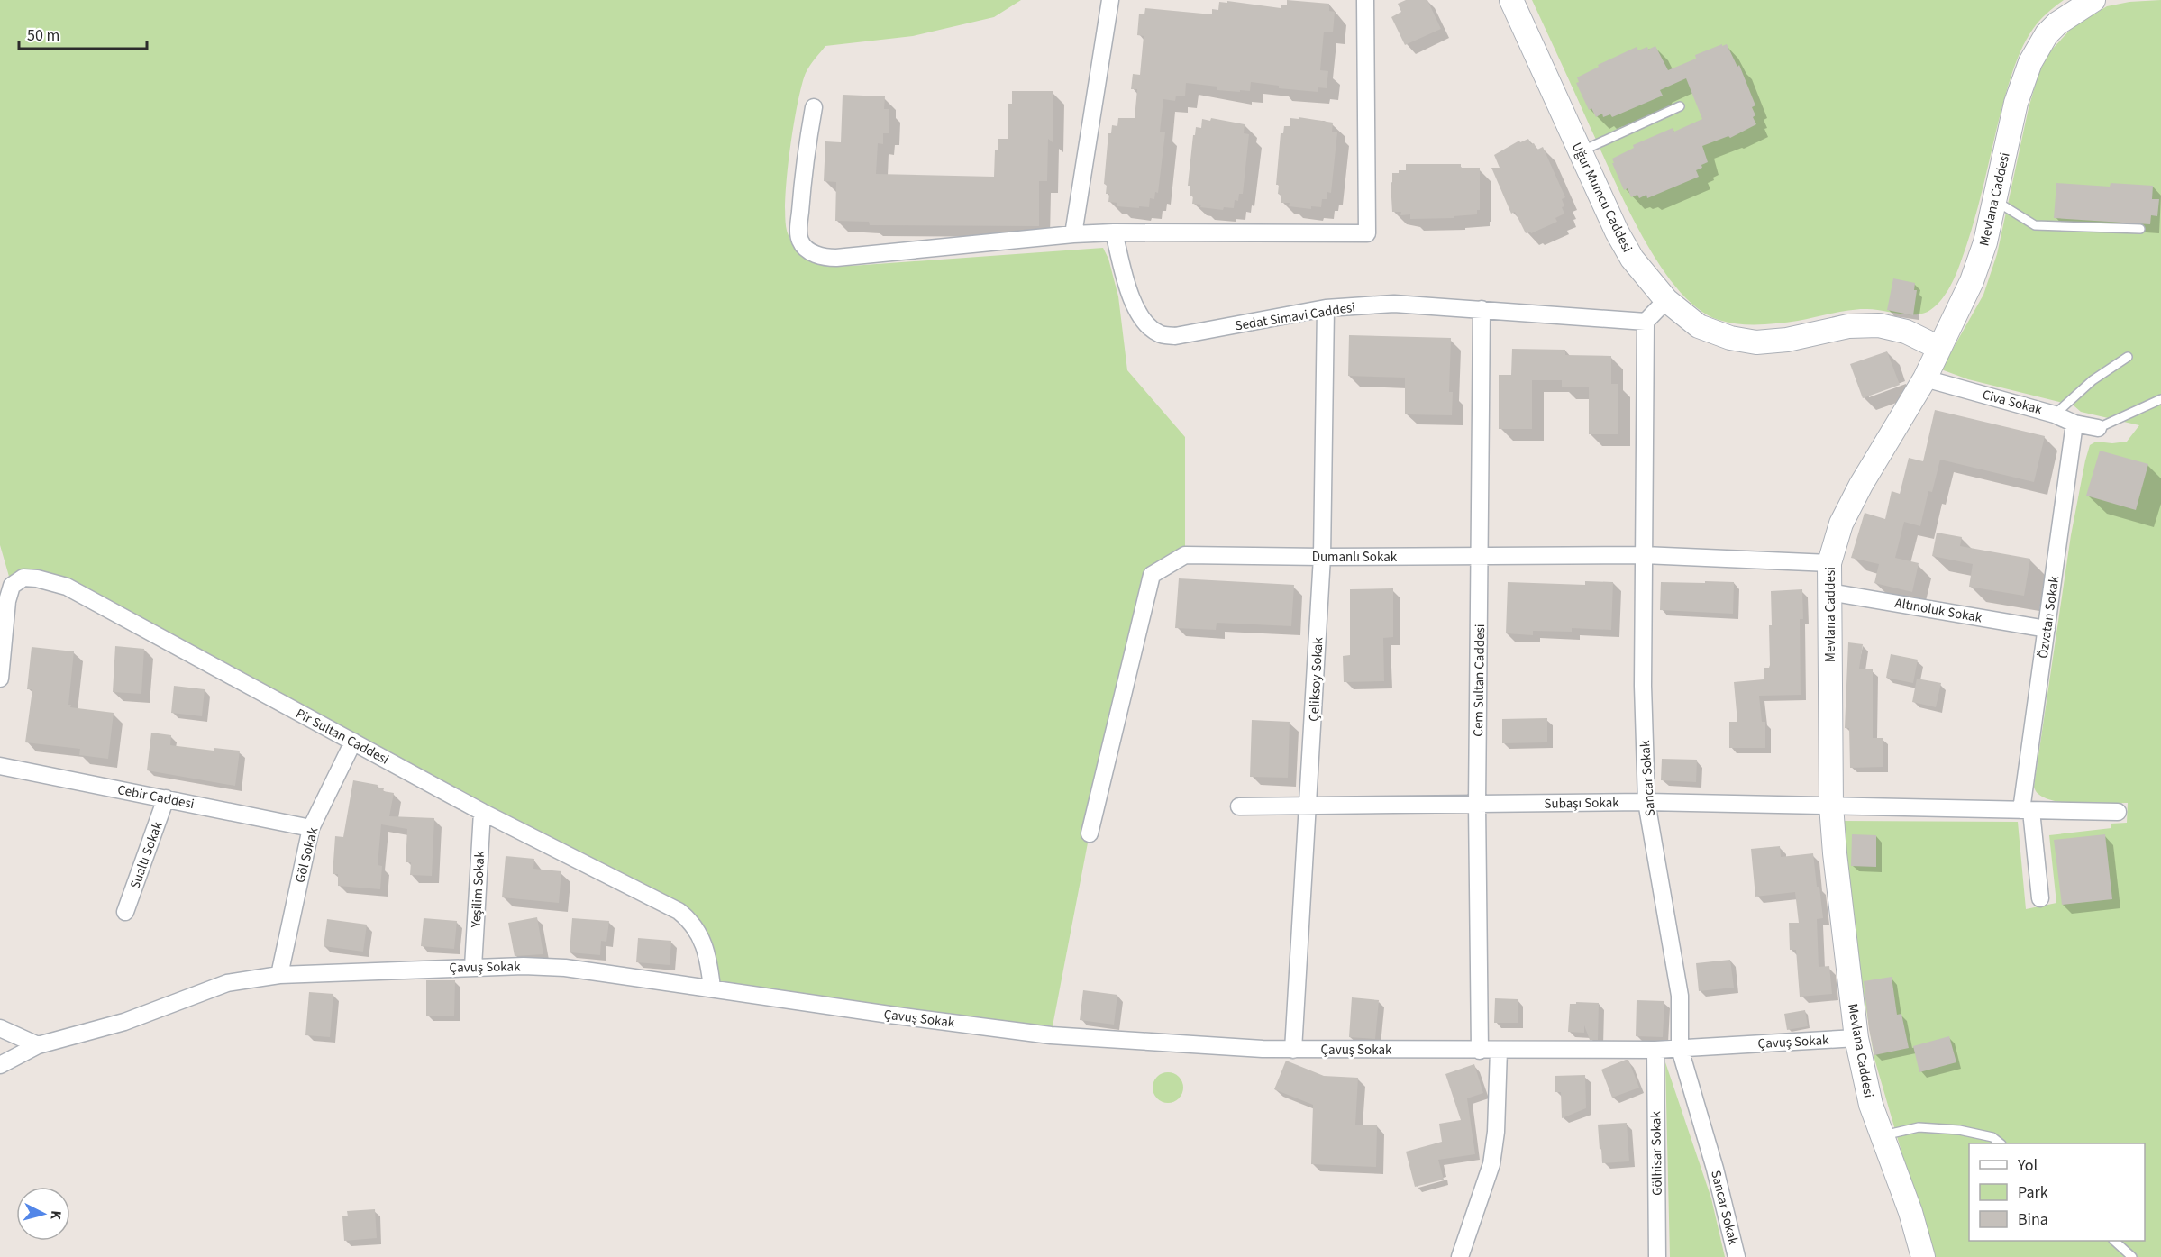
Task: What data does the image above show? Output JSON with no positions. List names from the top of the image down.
{
  "streets": {
    "street": [
      "Uğur Mumcu Caddesi",
      "Mevlana Caddesi",
      "Sedat Simavi Caddesi",
      "Civa Sokak",
      "Dumanlı Sokak",
      "Altınoluk Sokak",
      "Özvatan Sokak",
      "Çeliksoy Sokak",
      "Cem Sultan Caddesi",
      "Pir Sultan Caddesi",
      "Sancar Sokak",
      "Cebir Caddesi",
      "Subaşı Sokak",
      "Sualtı Sokak",
      "Göl Sokak",
      "Yeşilim Sokak",
      "Çavuş Sokak",
      "Gölhisar Sokak"
    ]
  },
  "crossings": [
    ["Uğur Mumcu Caddesi", "Mevlana Caddesi"],
    ["Mevlana Caddesi", "Civa Sokak"],
    ["Mevlana Caddesi", "Dumanlı Sokak"],
    ["Mevlana Caddesi", "Altınoluk Sokak"],
    ["Mevlana Caddesi", "Subaşı Sokak"],
    ["Mevlana Caddesi", "Çavuş Sokak"],
    ["Sedat Simavi Caddesi", "Çeliksoy Sokak"],
    ["Sedat Simavi Caddesi", "Cem Sultan Caddesi"],
    ["Sedat Simavi Caddesi", "Sancar Sokak"],
    ["Civa Sokak", "Özvatan Sokak"],
    ["Dumanlı Sokak", "Çeliksoy Sokak"],
    ["Dumanlı Sokak", "Cem Sultan Caddesi"],
    ["Dumanlı Sokak", "Sancar Sokak"],
    ["Altınoluk Sokak", "Özvatan Sokak"],
    ["Özvatan Sokak", "Subaşı Sokak"],
    ["Çeliksoy Sokak", "Subaşı Sokak"],
    ["Çeliksoy Sokak", "Çavuş Sokak"],
    ["Cem Sultan Caddesi", "Subaşı Sokak"],
    ["Cem Sultan Caddesi", "Çavuş Sokak"],
    ["Pir Sultan Caddesi", "Göl Sokak"],
    ["Pir Sultan Caddesi", "Yeşilim Sokak"],
    ["Pir Sultan Caddesi", "Çavuş Sokak"],
    ["Sancar Sokak", "Subaşı Sokak"],
    ["Sancar Sokak", "Çavuş Sokak"],
    ["Cebir Caddesi", "Sualtı Sokak"],
    ["Cebir Caddesi", "Göl Sokak"],
    ["Göl Sokak", "Çavuş Sokak"],
    ["Yeşilim Sokak", "Çavuş Sokak"],
    ["Çavuş Sokak", "Gölhisar Sokak"]
  ],
  "legend": ["Yol", "Park", "Bina"],
  "scale_bar": "50 m",
  "north": "right"
}
